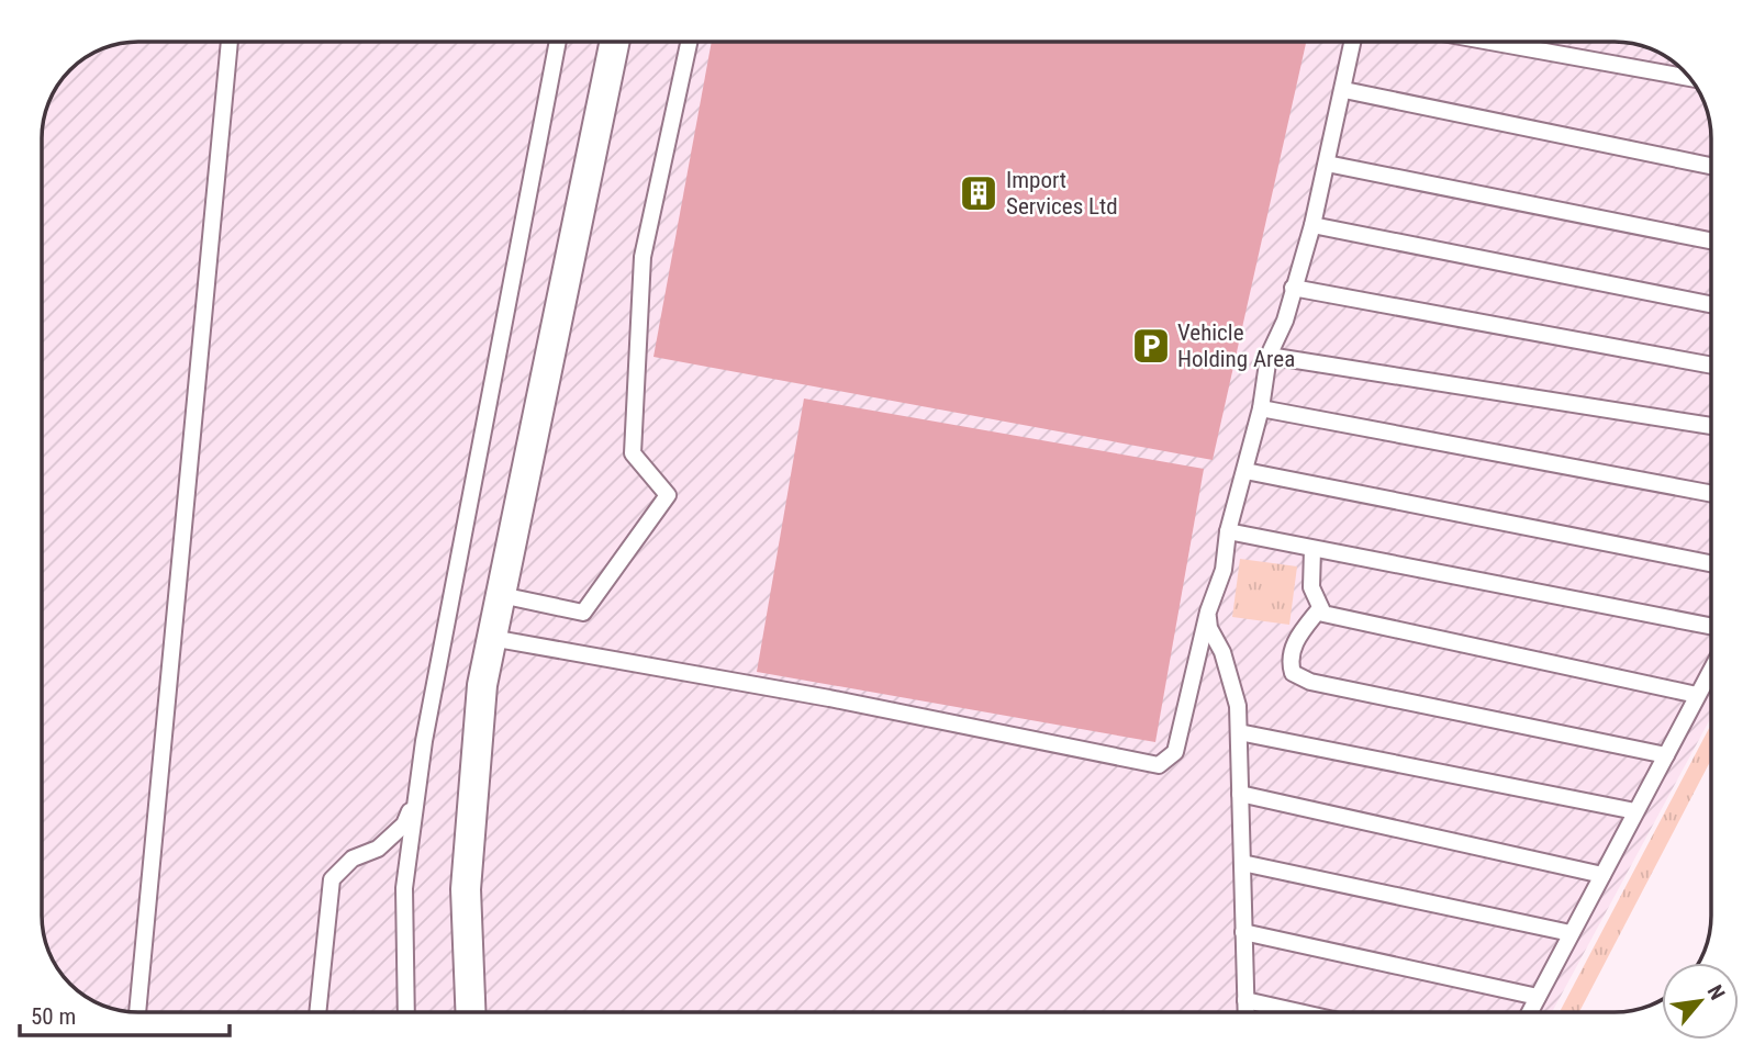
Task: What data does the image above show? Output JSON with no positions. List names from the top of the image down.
{
  "places": {
    "building": ["Import Services Ltd"],
    "parking": ["Vehicle Holding Area"]
  },
  "scale_bar": "50 m",
  "north": "top right"
}
